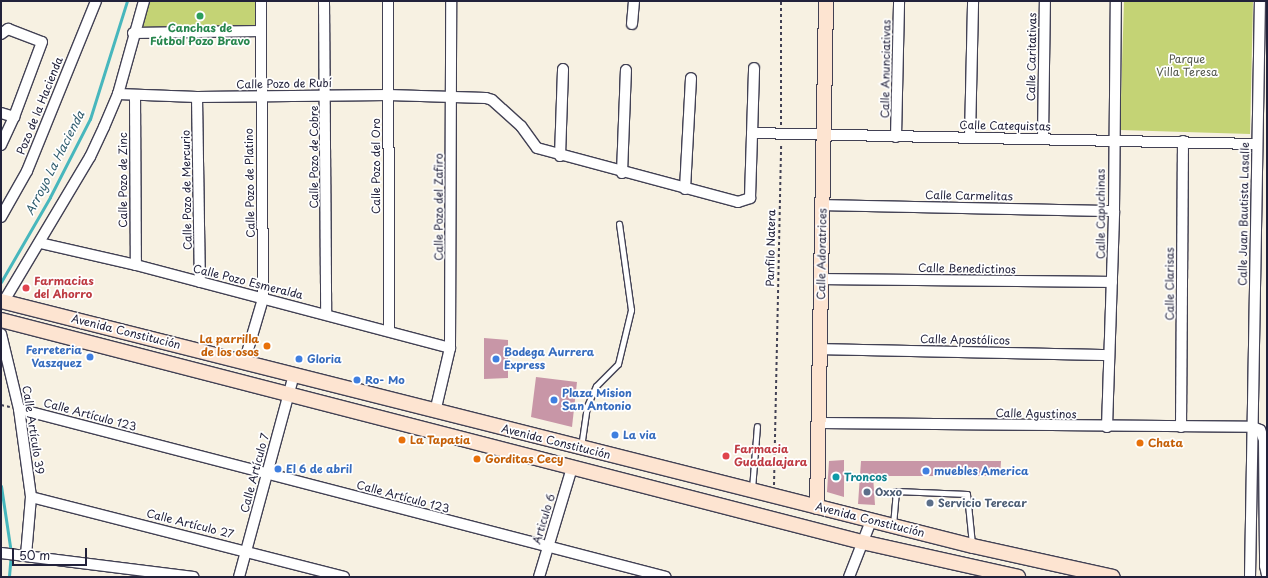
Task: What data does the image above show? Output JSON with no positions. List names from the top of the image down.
{
  "streets": {
    "main road": ["Calle Adoratrices", "Avenida Constitución"],
    "street": [
      "Calle Caritativas",
      "Calle Anunciativas",
      "Calle Pozo de Rubí",
      "Pozo de la Hacienda",
      "Calle Catequistas",
      "Calle Pozo de Cobre",
      "Calle Pozo del Oro",
      "Calle Pozo de Zinc",
      "Calle Pozo de Platino",
      "Calle Pozo de Mercurio",
      "Calle Carmelitas",
      "Calle Pozo del Zafiro",
      "Calle Capuchinas",
      "Calle Juan Bautista Lasalle",
      "Calle Benedictinos",
      "Calle Pozo Esmeralda",
      "Calle Clarisas",
      "Calle Apostólicos",
      "Calle Agustinos",
      "Calle Artículo 123",
      "Calle Artículo 39",
      "Calle Artículo 7",
      "Articulo 6",
      "Calle Artículo 27"
    ],
    "path": ["Panfilo Natera"]
  },
  "crossings": [
    ["Calle Caritativas", "Calle Catequistas"],
    ["Calle Anunciativas", "Calle Catequistas"],
    ["Calle Pozo de Rubí", "Calle Catequistas"],
    ["Calle Pozo de Rubí", "Calle Pozo de Cobre"],
    ["Calle Pozo de Rubí", "Calle Pozo del Oro"],
    ["Calle Pozo de Rubí", "Calle Pozo de Zinc"],
    ["Calle Pozo de Rubí", "Calle Pozo de Platino"],
    ["Calle Pozo de Rubí", "Calle Pozo de Mercurio"],
    ["Calle Pozo de Rubí", "Calle Pozo del Zafiro"],
    ["Calle Catequistas", "Calle Capuchinas"],
    ["Calle Catequistas", "Calle Juan Bautista Lasalle"],
    ["Calle Catequistas", "Panfilo Natera"],
    ["Calle Catequistas", "Calle Adoratrices"],
    ["Calle Catequistas", "Calle Clarisas"],
    ["Calle Pozo de Cobre", "Calle Pozo Esmeralda"],
    ["Calle Pozo del Oro", "Calle Pozo Esmeralda"],
    ["Calle Pozo de Zinc", "Calle Pozo Esmeralda"],
    ["Calle Pozo de Platino", "Calle Pozo Esmeralda"],
    ["Calle Pozo de Platino", "Avenida Constitución"],
    ["Calle Pozo de Mercurio", "Calle Pozo Esmeralda"],
    ["Calle Carmelitas", "Calle Capuchinas"],
    ["Calle Carmelitas", "Calle Adoratrices"],
    ["Calle Pozo del Zafiro", "Calle Pozo Esmeralda"],
    ["Calle Pozo del Zafiro", "Avenida Constitución"],
    ["Calle Capuchinas", "Calle Benedictinos"],
    ["Calle Capuchinas", "Calle Apostólicos"],
    ["Calle Capuchinas", "Calle Agustinos"],
    ["Calle Juan Bautista Lasalle", "Calle Agustinos"],
    ["Panfilo Natera", "Avenida Constitución"],
    ["Calle Adoratrices", "Calle Benedictinos"],
    ["Calle Adoratrices", "Avenida Constitución"],
    ["Calle Adoratrices", "Calle Apostólicos"],
    ["Calle Adoratrices", "Calle Agustinos"],
    ["Calle Clarisas", "Calle Agustinos"],
    ["Avenida Constitución", "Calle Artículo 7"],
    ["Avenida Constitución", "Articulo 6"],
    ["Calle Artículo 123", "Calle Artículo 39"],
    ["Calle Artículo 123", "Calle Artículo 7"],
    ["Calle Artículo 123", "Articulo 6"],
    ["Calle Artículo 39", "Calle Artículo 27"],
    ["Calle Artículo 7", "Calle Artículo 27"]
  ],
  "water": ["Arroyo La Hacienda"],
  "parks": ["Parque Villa Teresa"],
  "places": [
    "Canchas de Fútbol Pozo Bravo",
    "Farmacias del Ahorro",
    "La parrilla de los osos",
    "Ferreteria Vaszquez",
    "Gloria",
    "Bodega Aurrera Express",
    "Ro- Mo",
    "Plaza Mision San Antonio",
    "La via",
    "La Tapatia",
    "Chata",
    "Farmacia Guadalajara",
    "Gorditas Cecy",
    "El 6 de abril",
    "muebles America",
    "Troncos",
    "Oxxo",
    "Servicio Terecar"
  ],
  "scale_bar": "50 m"
}
